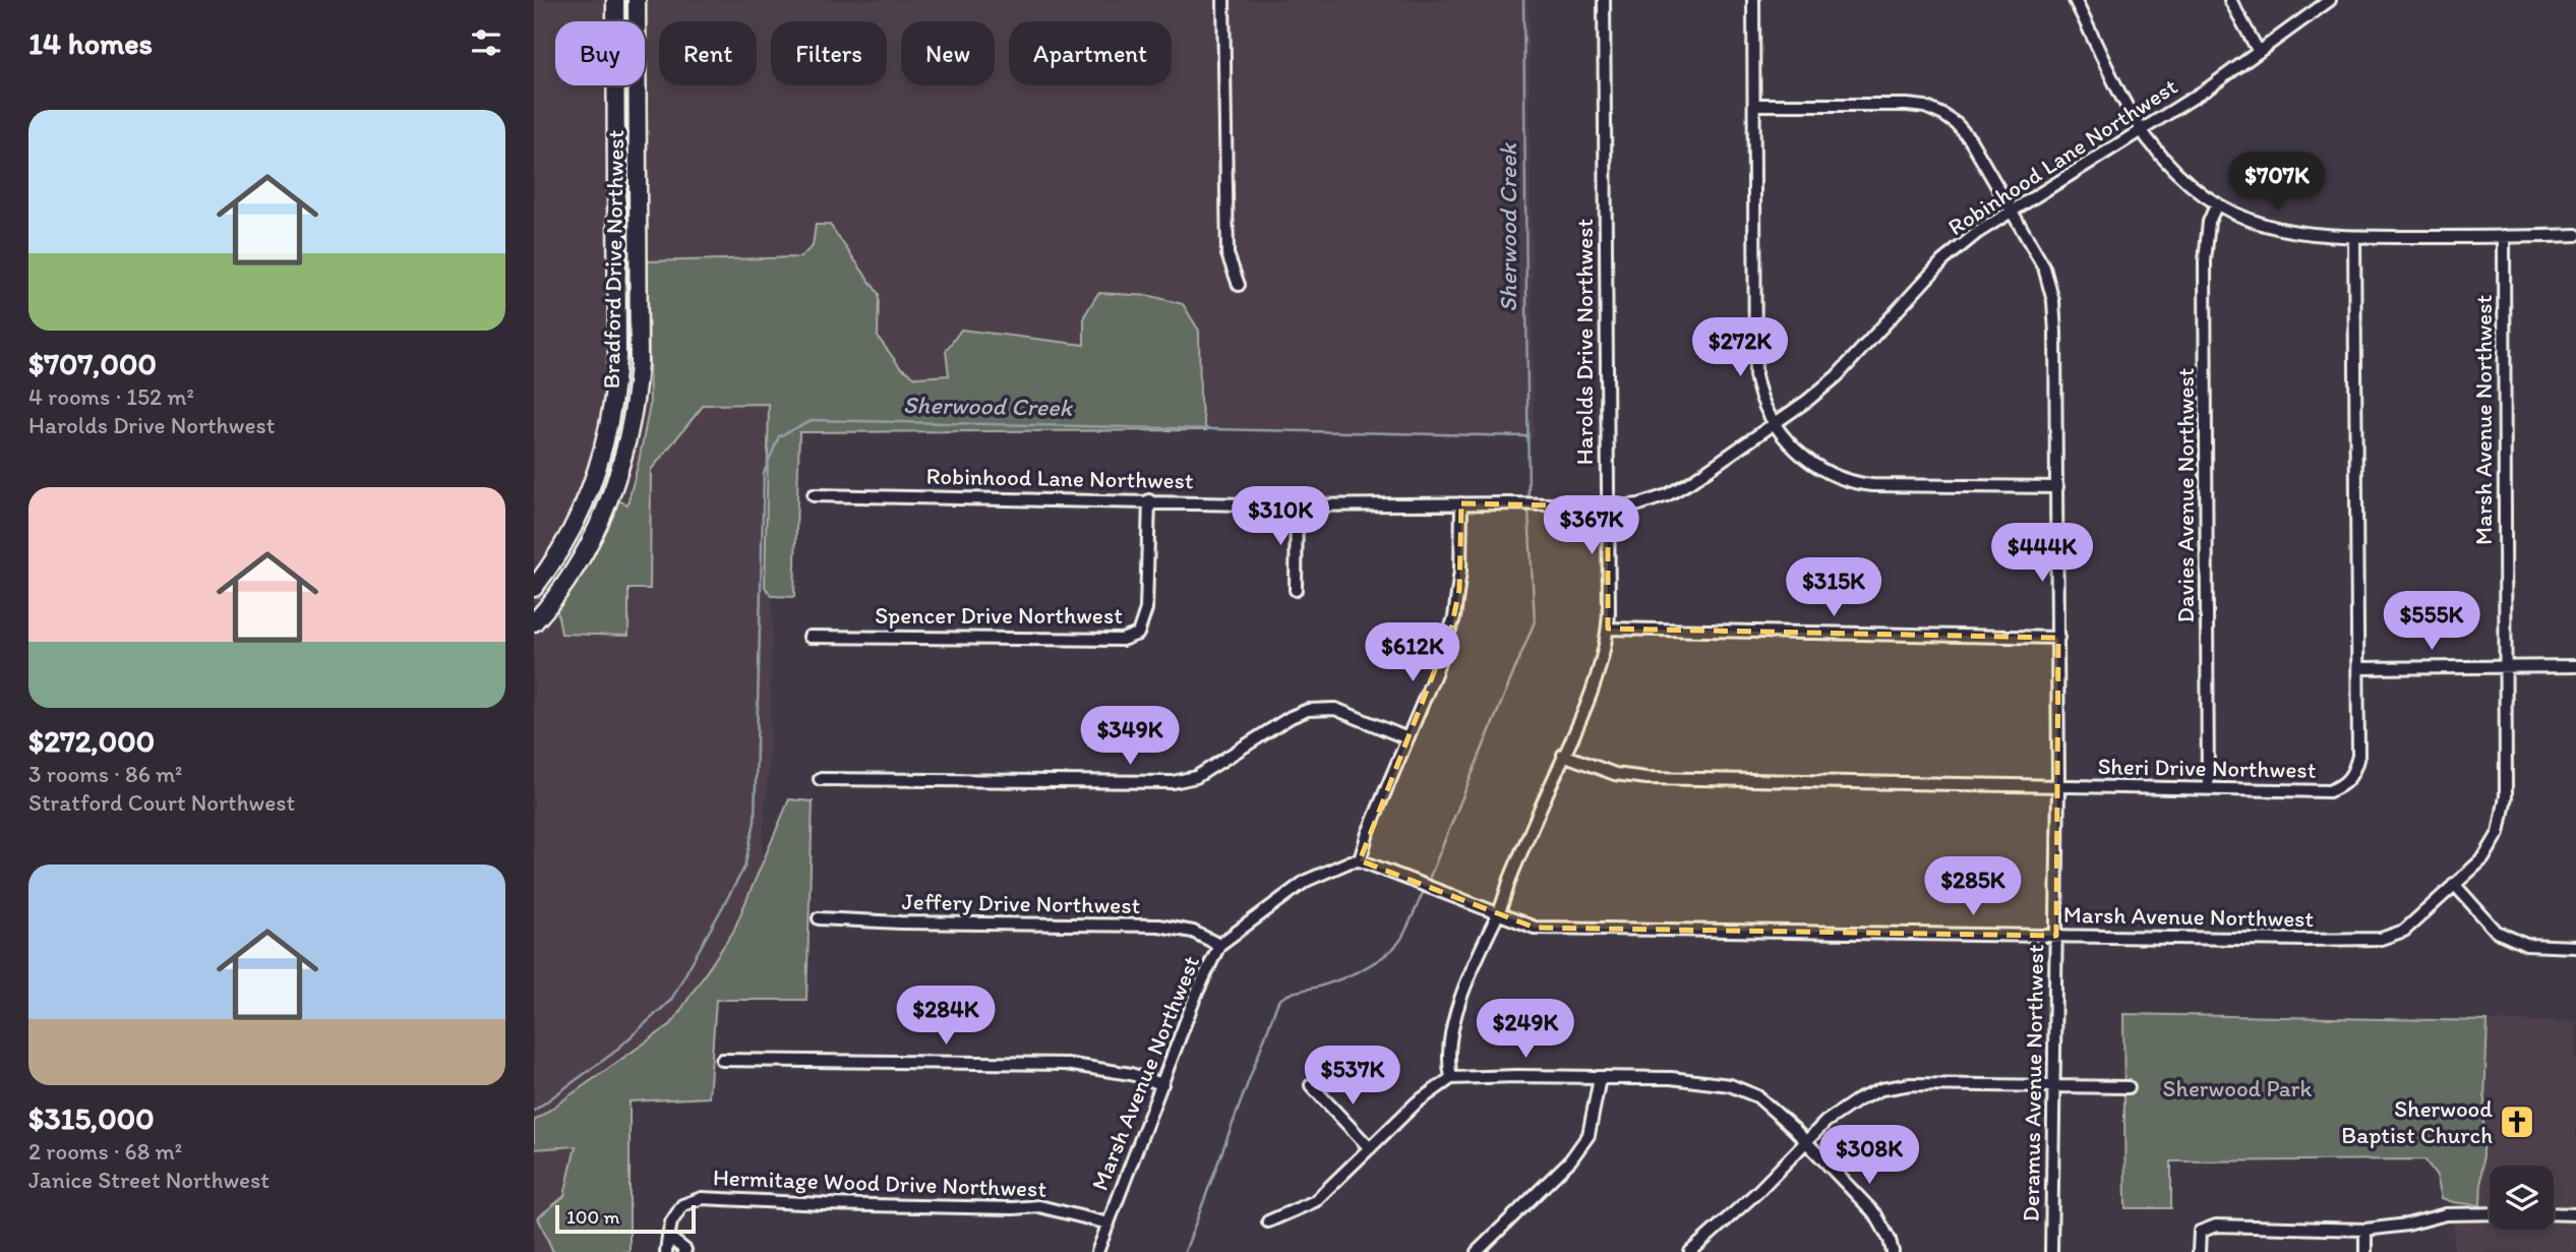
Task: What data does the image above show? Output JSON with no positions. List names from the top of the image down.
{
  "streets": {
    "main road": ["Bradford Drive Northwest"],
    "street": [
      "Robinhood Lane Northwest",
      "Harolds Drive Northwest",
      "Marsh Avenue Northwest",
      "Davies Avenue Northwest",
      "Spencer Drive Northwest",
      "Sheri Drive Northwest",
      "Jeffery Drive Northwest",
      "Deramus Avenue Northwest",
      "Hermitage Wood Drive Northwest"
    ]
  },
  "crossings": [
    ["Robinhood Lane Northwest", "Harolds Drive Northwest"],
    ["Robinhood Lane Northwest", "Spencer Drive Northwest"],
    ["Robinhood Lane Northwest", "Deramus Avenue Northwest"],
    ["Harolds Drive Northwest", "Marsh Avenue Northwest"],
    ["Harolds Drive Northwest", "Sheri Drive Northwest"],
    ["Marsh Avenue Northwest", "Jeffery Drive Northwest"],
    ["Marsh Avenue Northwest", "Deramus Avenue Northwest"],
    ["Marsh Avenue Northwest", "Hermitage Wood Drive Northwest"],
    ["Davies Avenue Northwest", "Sheri Drive Northwest"],
    ["Sheri Drive Northwest", "Deramus Avenue Northwest"]
  ],
  "water": ["Sherwood Creek"],
  "parks": ["Sherwood Park"],
  "places": {
    "church": ["Sherwood Baptist Church"]
  },
  "scale_bar": "100 m",
  "page": {
    "heading": "14 homes",
    "chip": [
      "Buy",
      "Rent",
      "Filters",
      "New",
      "Apartment"
    ],
    "list": [
      {
        "name": "$707,000",
        "note": "4 rooms · 152 m² · Harolds Drive Northwest"
      },
      {
        "name": "$272,000",
        "note": "3 rooms · 86 m² · Stratford Court Northwest"
      },
      {
        "name": "$315,000",
        "note": "2 rooms · 68 m² · Janice Street Northwest"
      }
    ],
    "price": [
      "$707K",
      "$272K",
      "$310K",
      "$367K",
      "$444K",
      "$315K",
      "$555K",
      "$612K",
      "$349K",
      "$285K",
      "$284K",
      "$249K",
      "$537K",
      "$308K"
    ],
    "scale": "100 m"
  }
}
